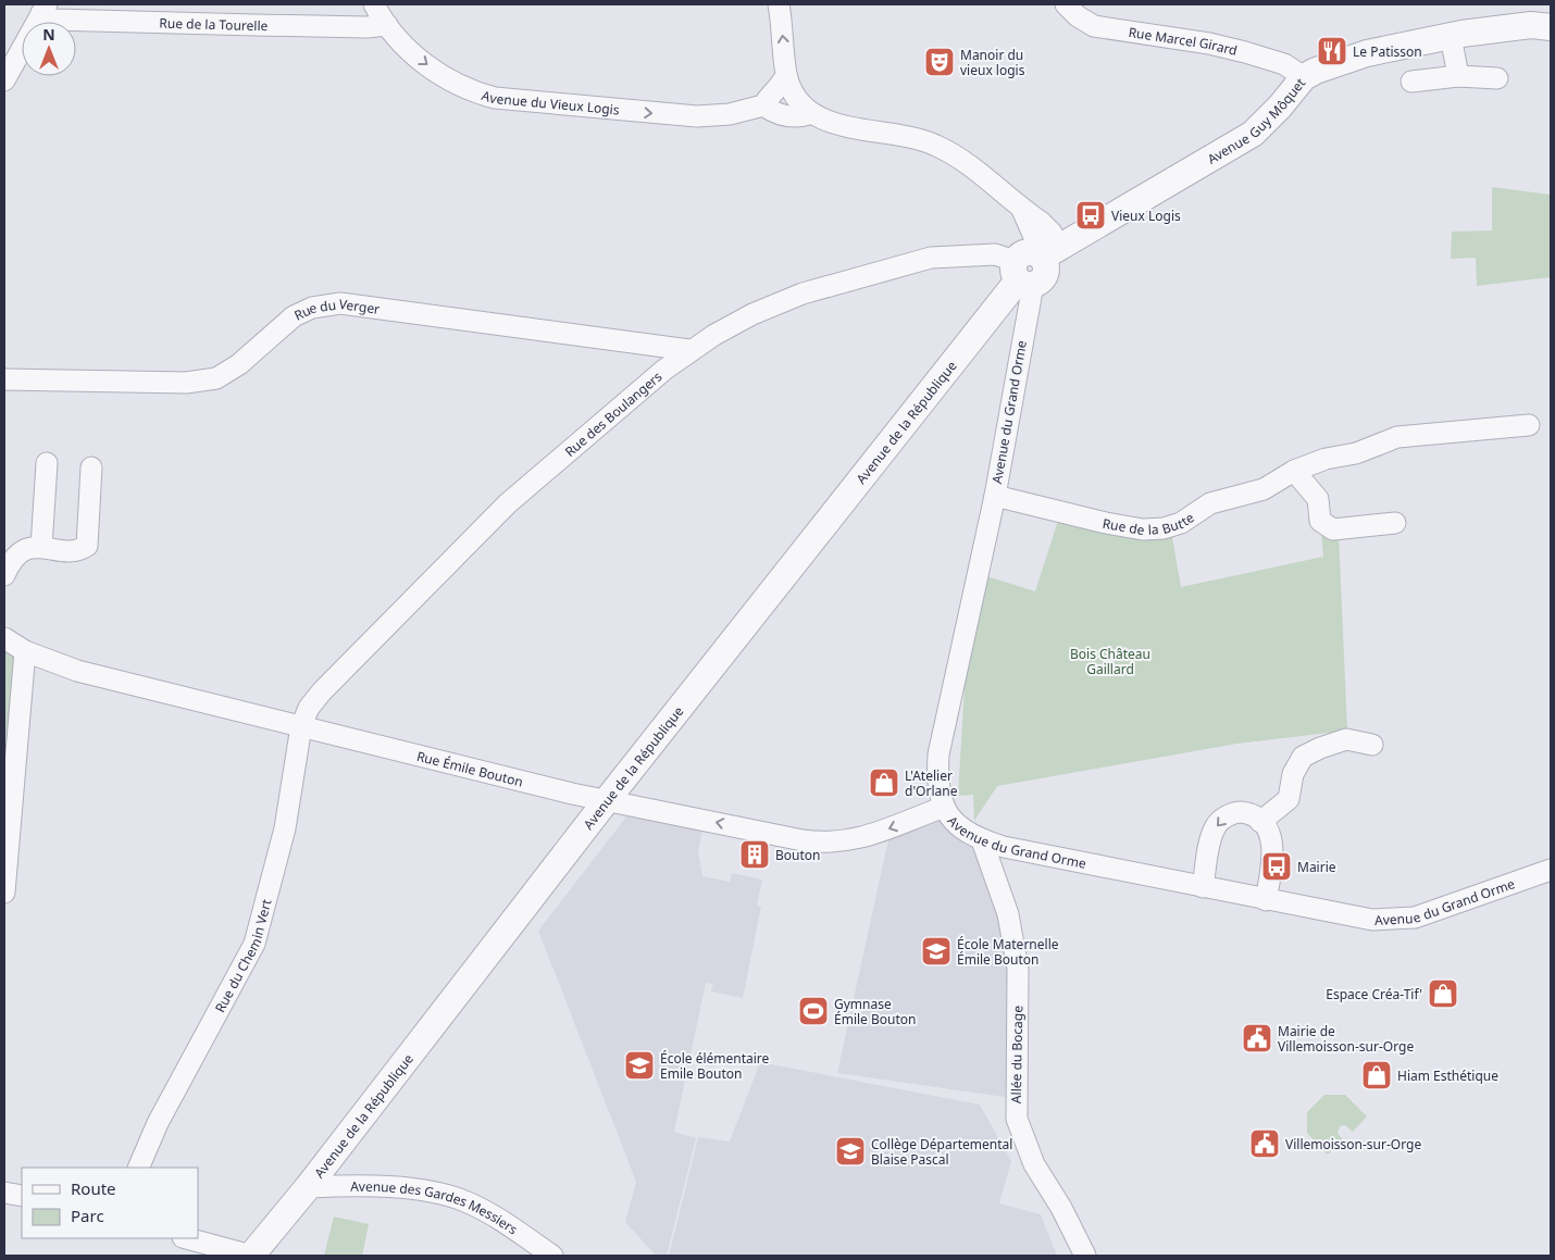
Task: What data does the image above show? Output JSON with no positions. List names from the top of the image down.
{
  "streets": {
    "street": [
      "Rue de la Tourelle",
      "Rue Marcel Girard",
      "Avenue du Vieux Logis",
      "Avenue Guy Môquet",
      "Rue du Verger",
      "Avenue du Grand Orme",
      "Rue des Boulangers",
      "Avenue de la République",
      "Rue de la Butte",
      "Rue Émile Bouton",
      "Rue du Chemin Vert",
      "Allée du Bocage",
      "Avenue des Gardes Messiers"
    ]
  },
  "crossings": [
    ["Rue de la Tourelle", "Avenue du Vieux Logis"],
    ["Rue Marcel Girard", "Avenue Guy Môquet"],
    ["Avenue Guy Môquet", "Avenue du Grand Orme"],
    ["Avenue Guy Môquet", "Rue des Boulangers"],
    ["Avenue Guy Môquet", "Avenue de la République"],
    ["Rue du Verger", "Rue des Boulangers"],
    ["Avenue du Grand Orme", "Rue des Boulangers"],
    ["Avenue du Grand Orme", "Avenue de la République"],
    ["Avenue du Grand Orme", "Rue de la Butte"],
    ["Avenue du Grand Orme", "Rue Émile Bouton"],
    ["Avenue du Grand Orme", "Allée du Bocage"],
    ["Rue des Boulangers", "Avenue de la République"],
    ["Rue des Boulangers", "Rue Émile Bouton"],
    ["Rue des Boulangers", "Rue du Chemin Vert"],
    ["Avenue de la République", "Rue Émile Bouton"],
    ["Avenue de la République", "Avenue des Gardes Messiers"],
    ["Rue Émile Bouton", "Rue du Chemin Vert"]
  ],
  "one_way": ["Avenue du Vieux Logis"],
  "parks": ["Bois Château Gaillard"],
  "places": {
    "restaurant": ["Le Patisson"],
    "theatre": ["Manoir du vieux logis"],
    "bus stop": ["Vieux Logis", "Mairie"],
    "shop": ["L'Atelier d'Orlane", "Espace Créa-Tif'", "Hiam Esthétique"],
    "building": ["Bouton"],
    "school or university": ["École Maternelle Émile Bouton", "École élémentaire Emile Bouton", "Collège Départemental Blaise Pascal"],
    "sports": ["Gymnase Émile Bouton"],
    "public building": ["Mairie de Villemoisson-sur-Orge", "Villemoisson-sur-Orge"]
  },
  "legend": ["Route", "Parc"],
  "north": "top"
}
